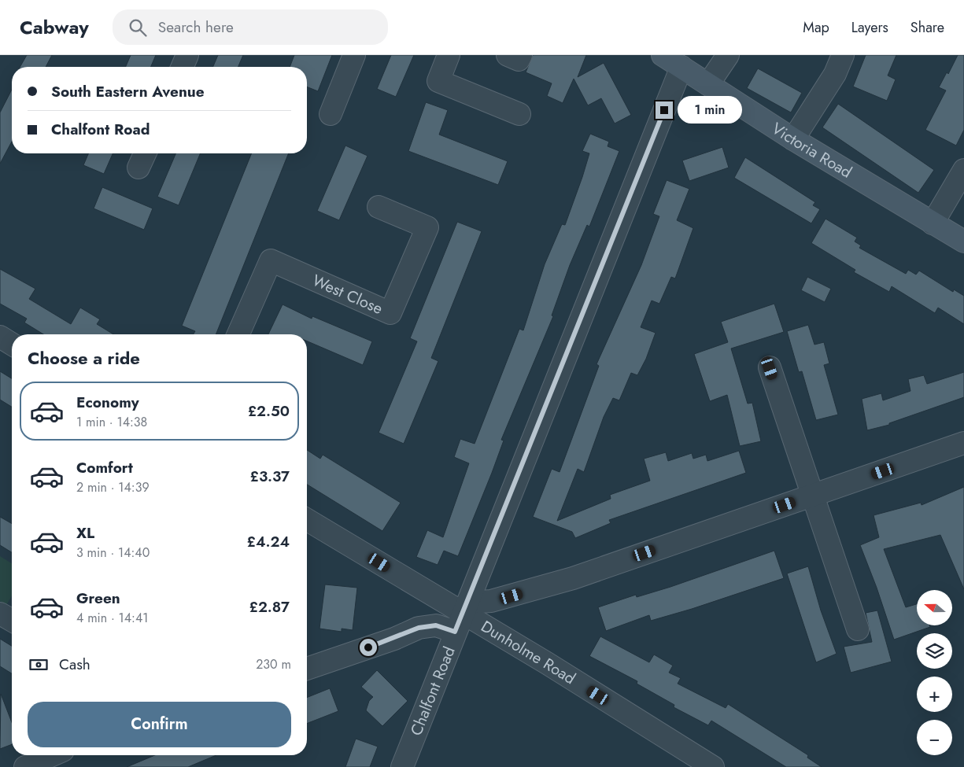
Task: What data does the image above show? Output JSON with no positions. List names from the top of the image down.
{
  "streets": {
    "street": [
      "Victoria Road",
      "West Close",
      "Dunholme Road",
      "Chalfont Road"
    ]
  },
  "crossings": [
    ["Victoria Road", "Chalfont Road"],
    ["Dunholme Road", "Chalfont Road"]
  ],
  "north": "left",
  "page": {
    "header": "Cabway",
    "search": "Search here",
    "nav": ["Map", "Layers", "Share"],
    "banner": ["South Eastern Avenue", "Chalfont Road"],
    "bubble": "1 min",
    "heading": "Choose a ride",
    "list": [
      {
        "name": "Economy",
        "note": "1 min · 14:38",
        "value": "£2.50"
      },
      {
        "name": "Comfort",
        "note": "2 min · 14:39",
        "value": "£3.37"
      },
      {
        "name": "XL",
        "note": "3 min · 14:40",
        "value": "£4.24"
      },
      {
        "name": "Green",
        "note": "4 min · 14:41",
        "value": "£2.87"
      }
    ],
    "map_buttons": ["+", "−"],
    "pay": ["Cash", "230 m"],
    "buttons": "Confirm"
  }
}
